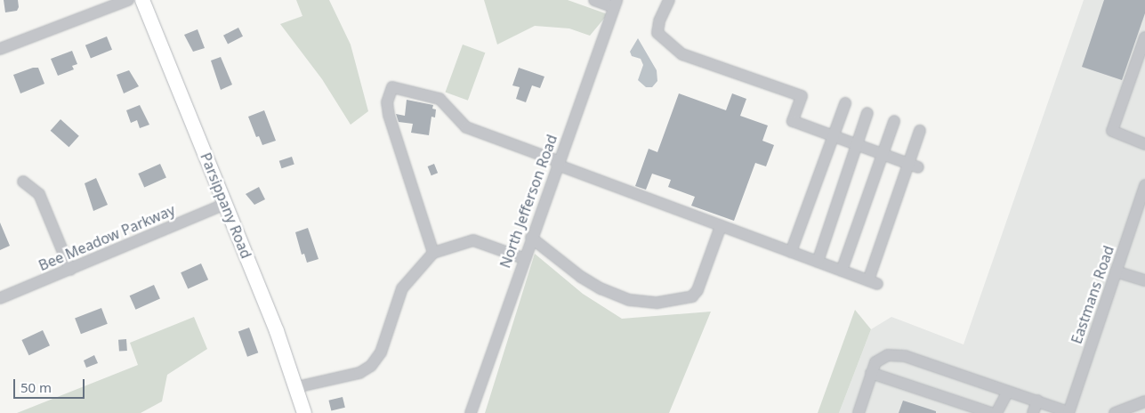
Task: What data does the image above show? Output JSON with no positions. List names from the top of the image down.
{
  "streets": {
    "main road": ["Parsippany Road"],
    "street": ["North Jefferson Road", "Bee Meadow Parkway", "Eastmans Road"]
  },
  "crossings": [
    ["Parsippany Road", "Bee Meadow Parkway"]
  ],
  "scale_bar": "50 m"
}
